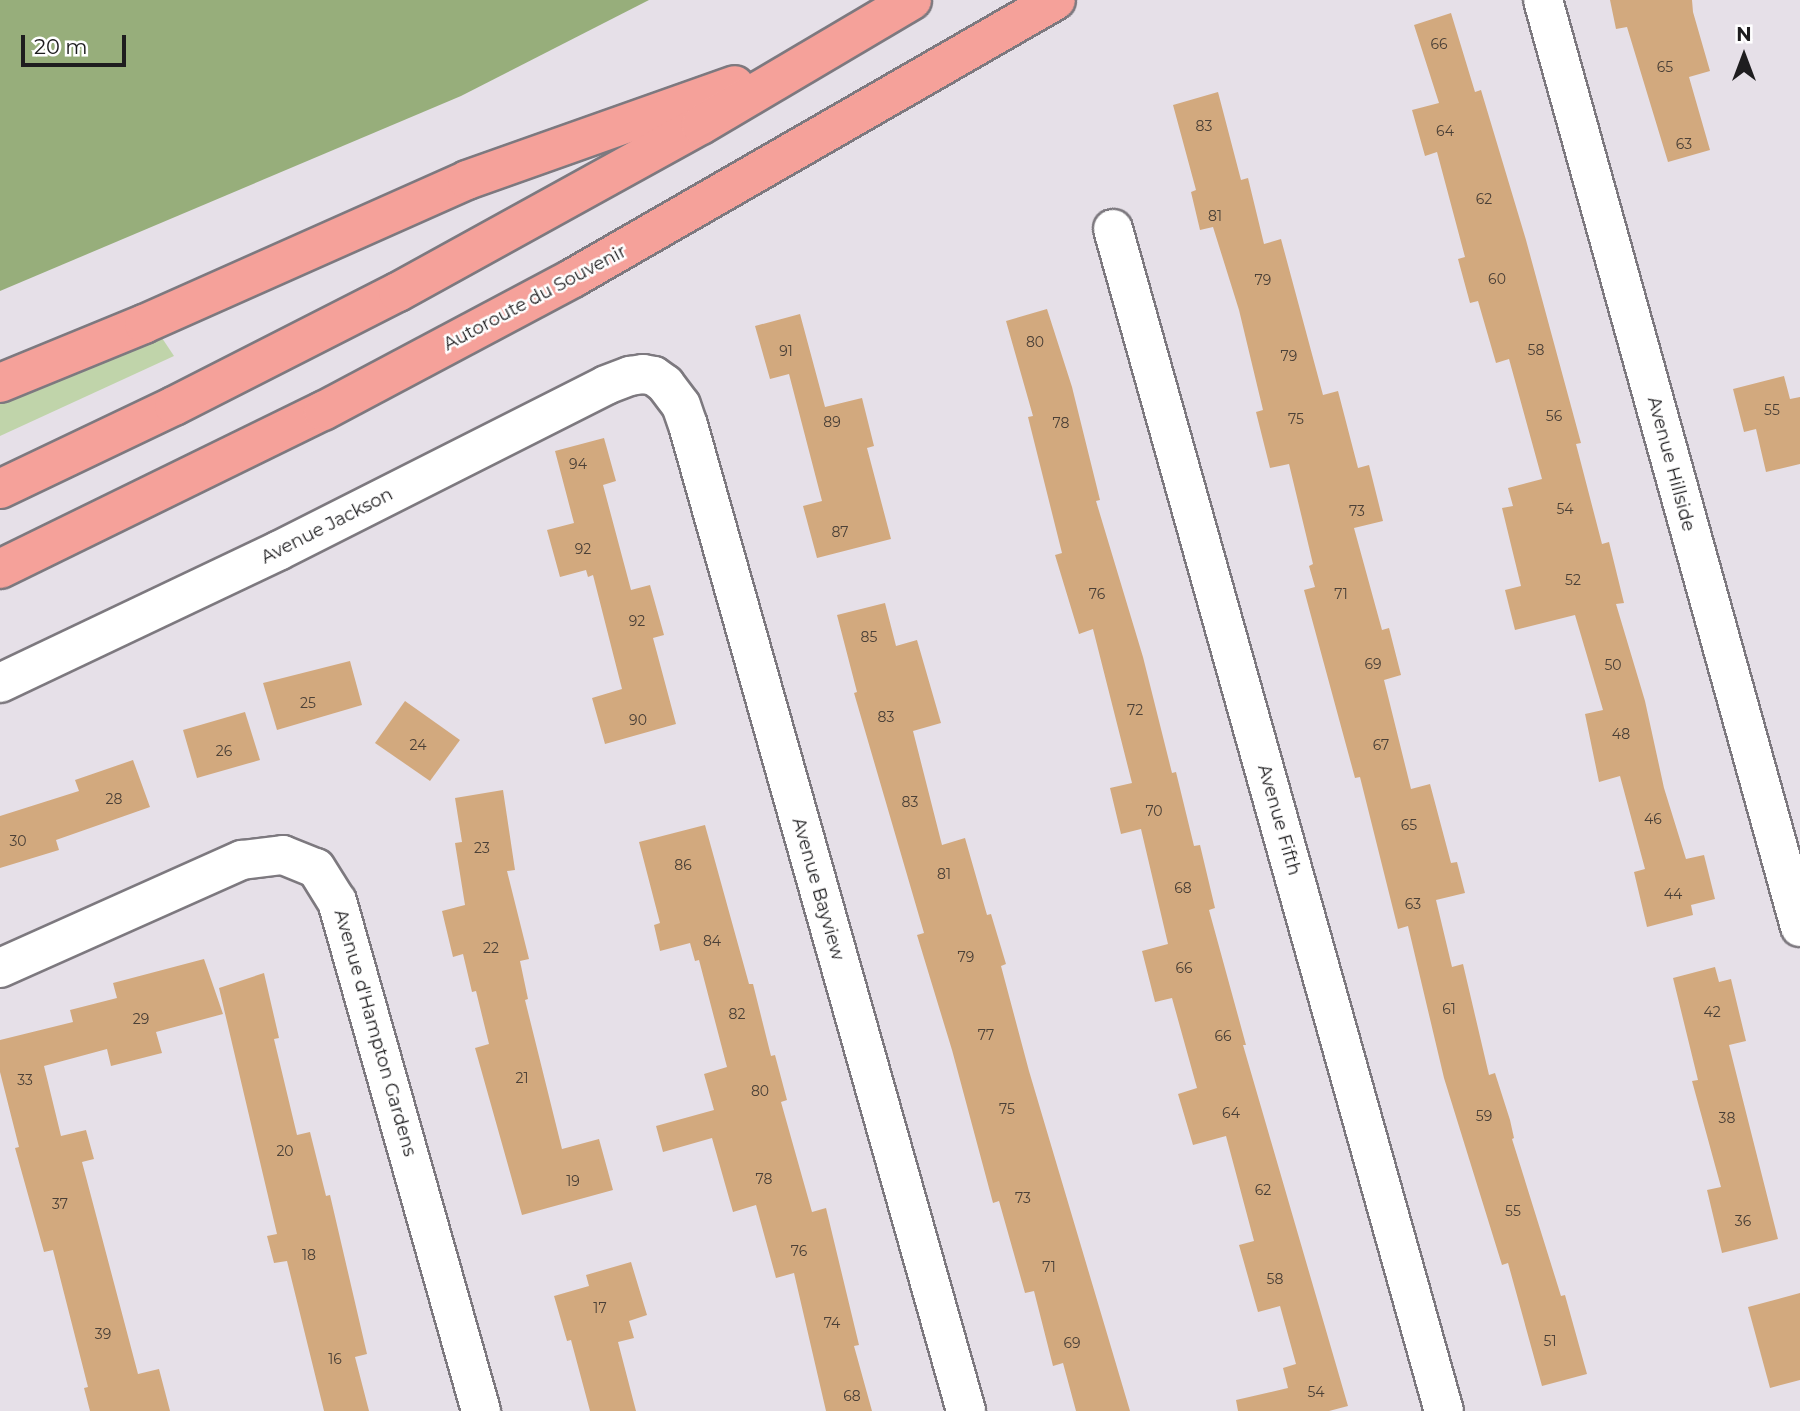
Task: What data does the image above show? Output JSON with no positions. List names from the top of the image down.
{
  "streets": {
    "highway": ["Autoroute du Souvenir"],
    "street": [
      "Avenue Hillside",
      "Avenue Jackson",
      "Avenue Fifth",
      "Avenue Bayview",
      "Avenue d'Hampton Gardens"
    ]
  },
  "crossings": [
    ["Avenue Jackson", "Avenue Bayview"]
  ],
  "house_numbers": [
    "66",
    "65",
    "83",
    "64",
    "63",
    "62",
    "81",
    "60",
    "79",
    "80",
    "58",
    "91",
    "79",
    "55",
    "56",
    "75",
    "89",
    "78",
    "94",
    "54",
    "73",
    "87",
    "92",
    "52",
    "76",
    "71",
    "92",
    "85",
    "69",
    "50",
    "25",
    "72",
    "83",
    "90",
    "48",
    "24",
    "67",
    "26",
    "28",
    "83",
    "70",
    "46",
    "65",
    "30",
    "23",
    "86",
    "81",
    "68",
    "44",
    "63",
    "84",
    "22",
    "79",
    "66",
    "61",
    "42",
    "82",
    "29",
    "77",
    "66",
    "21",
    "33",
    "80",
    "75",
    "64",
    "59",
    "38",
    "20",
    "78",
    "19",
    "62",
    "73",
    "37",
    "55",
    "36",
    "76",
    "18",
    "71",
    "58",
    "17",
    "74",
    "39",
    "51",
    "69",
    "16",
    "54",
    "68"
  ],
  "scale_bar": "20 m",
  "north": "top"
}
